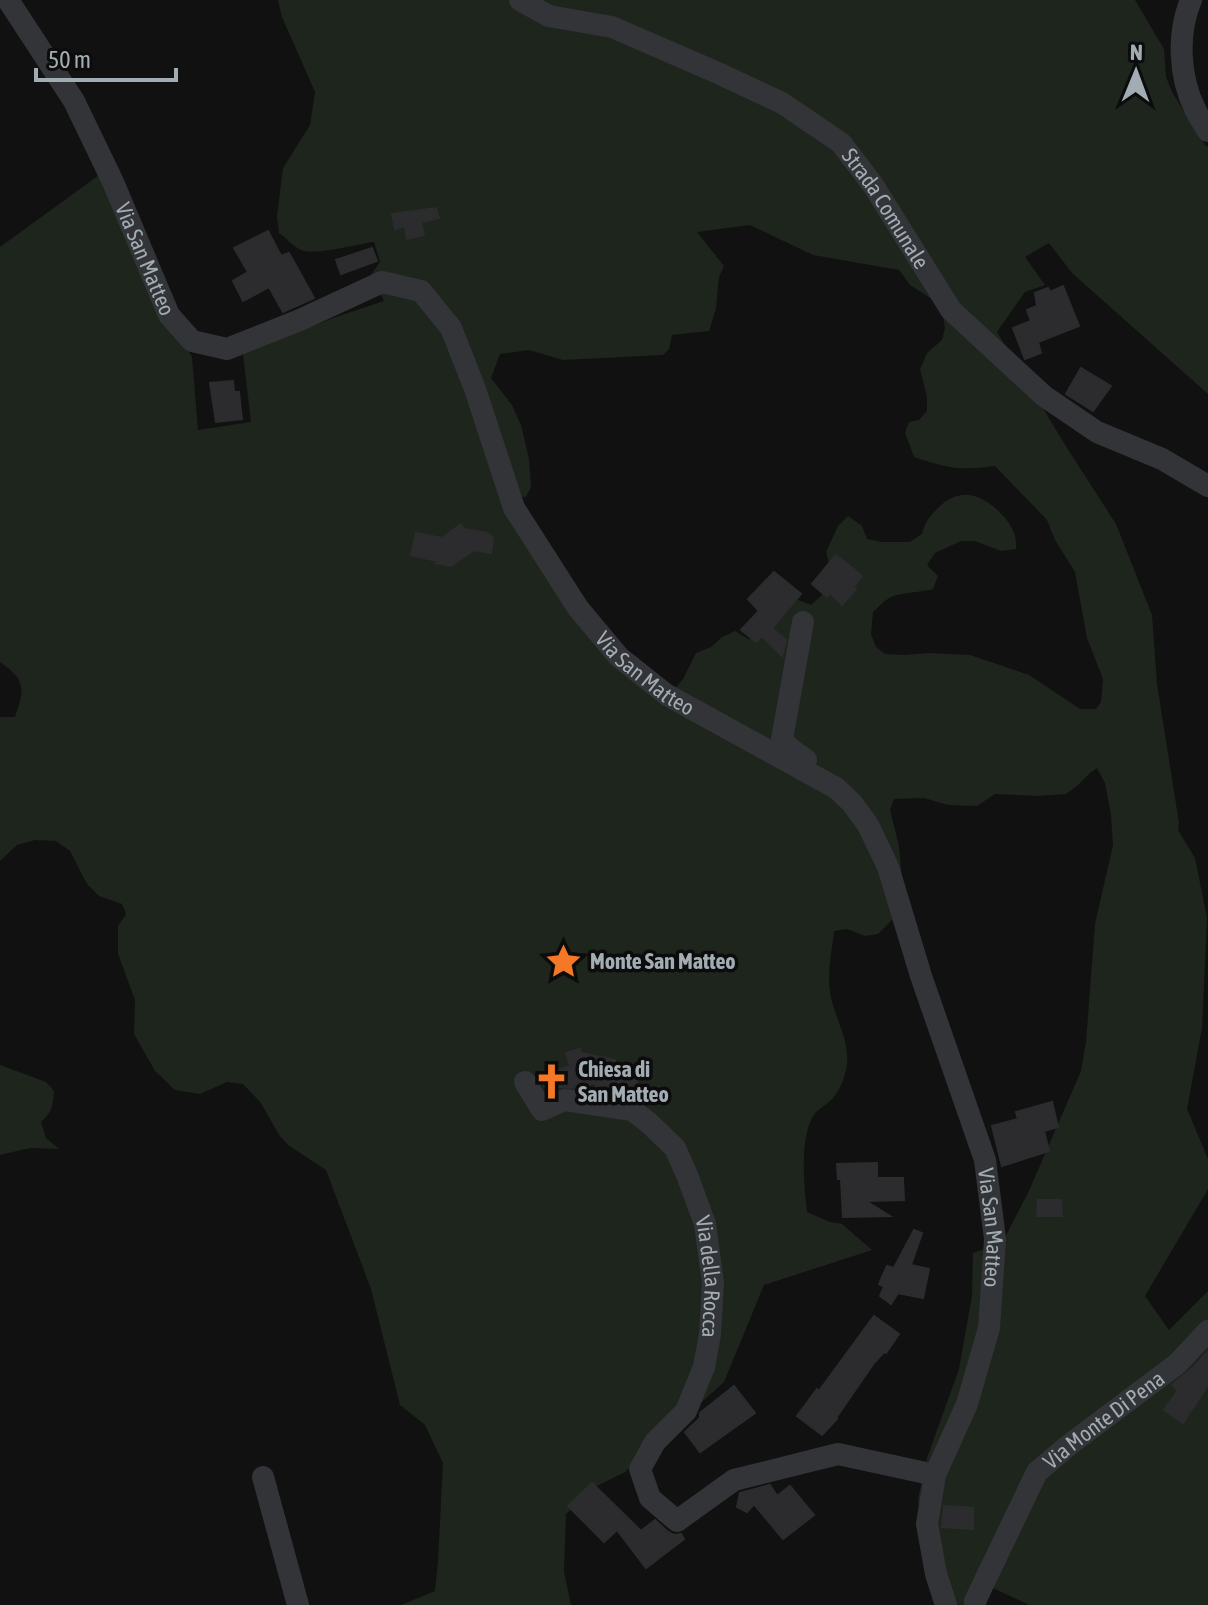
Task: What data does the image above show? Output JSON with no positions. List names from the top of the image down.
{
  "streets": {
    "street": [
      "Strada Comunale",
      "Via San Matteo",
      "Via della Rocca",
      "Via Monte Di Pena"
    ]
  },
  "crossings": [
    ["Via San Matteo", "Via della Rocca"]
  ],
  "places": {
    "place": ["Monte San Matteo"],
    "church": ["Chiesa di San Matteo"]
  },
  "scale_bar": "50 m",
  "north": "top"
}
